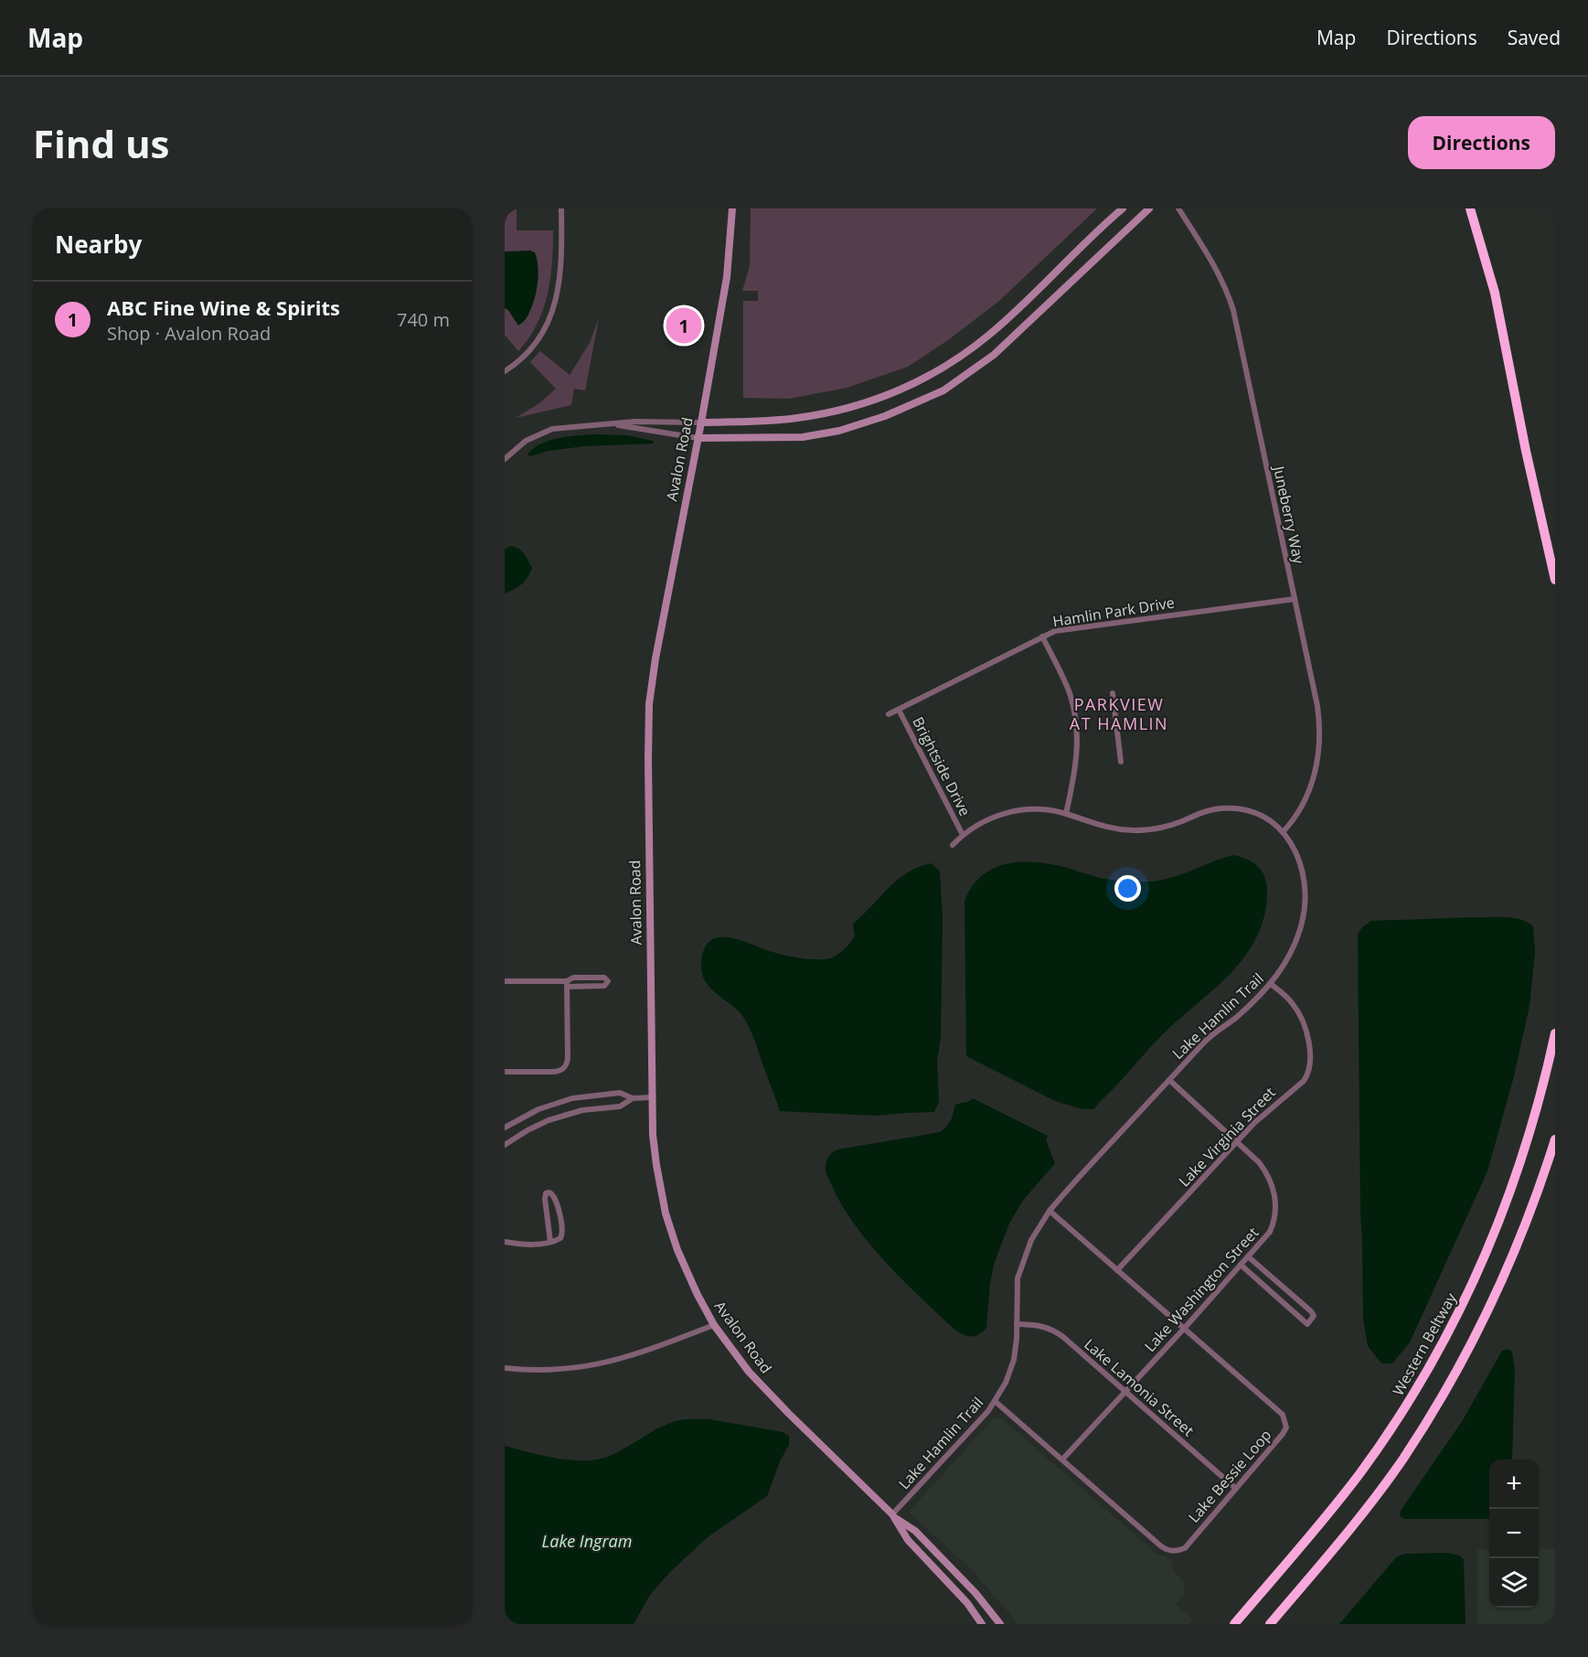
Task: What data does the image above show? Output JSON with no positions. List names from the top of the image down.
{
  "streets": {
    "highway": ["Western Beltway"],
    "main road": ["Avalon Road"],
    "street": [
      "Juneberry Way",
      "Hamlin Park Drive",
      "Brightside Drive",
      "Lake Hamlin Trail",
      "Lake Virginia Street",
      "Lake Washington Street",
      "Lake Lamonia Street",
      "Lake Bessie Loop"
    ]
  },
  "crossings": [
    ["Avalon Road", "Lake Hamlin Trail"],
    ["Juneberry Way", "Hamlin Park Drive"],
    ["Juneberry Way", "Lake Hamlin Trail"],
    ["Hamlin Park Drive", "Brightside Drive"],
    ["Brightside Drive", "Lake Hamlin Trail"],
    ["Lake Hamlin Trail", "Lake Virginia Street"],
    ["Lake Hamlin Trail", "Lake Washington Street"],
    ["Lake Hamlin Trail", "Lake Lamonia Street"],
    ["Lake Hamlin Trail", "Lake Bessie Loop"],
    ["Lake Virginia Street", "Lake Washington Street"],
    ["Lake Virginia Street", "Lake Bessie Loop"],
    ["Lake Washington Street", "Lake Lamonia Street"],
    ["Lake Washington Street", "Lake Bessie Loop"],
    ["Lake Lamonia Street", "Lake Bessie Loop"]
  ],
  "districts": ["PARKVIEW AT HAMLIN"],
  "water": ["Lake Ingram"],
  "page": {
    "header": "Map",
    "nav": ["Map", "Directions", "Saved"],
    "buttons": "Directions",
    "title": "Find us",
    "heading": "Nearby",
    "list": [
      {
        "mark": "1",
        "name": "ABC Fine Wine & Spirits",
        "note": "Shop · Avalon Road",
        "value": "740 m"
      }
    ],
    "pins": "1",
    "map_buttons": ["+", "−"]
  }
}
